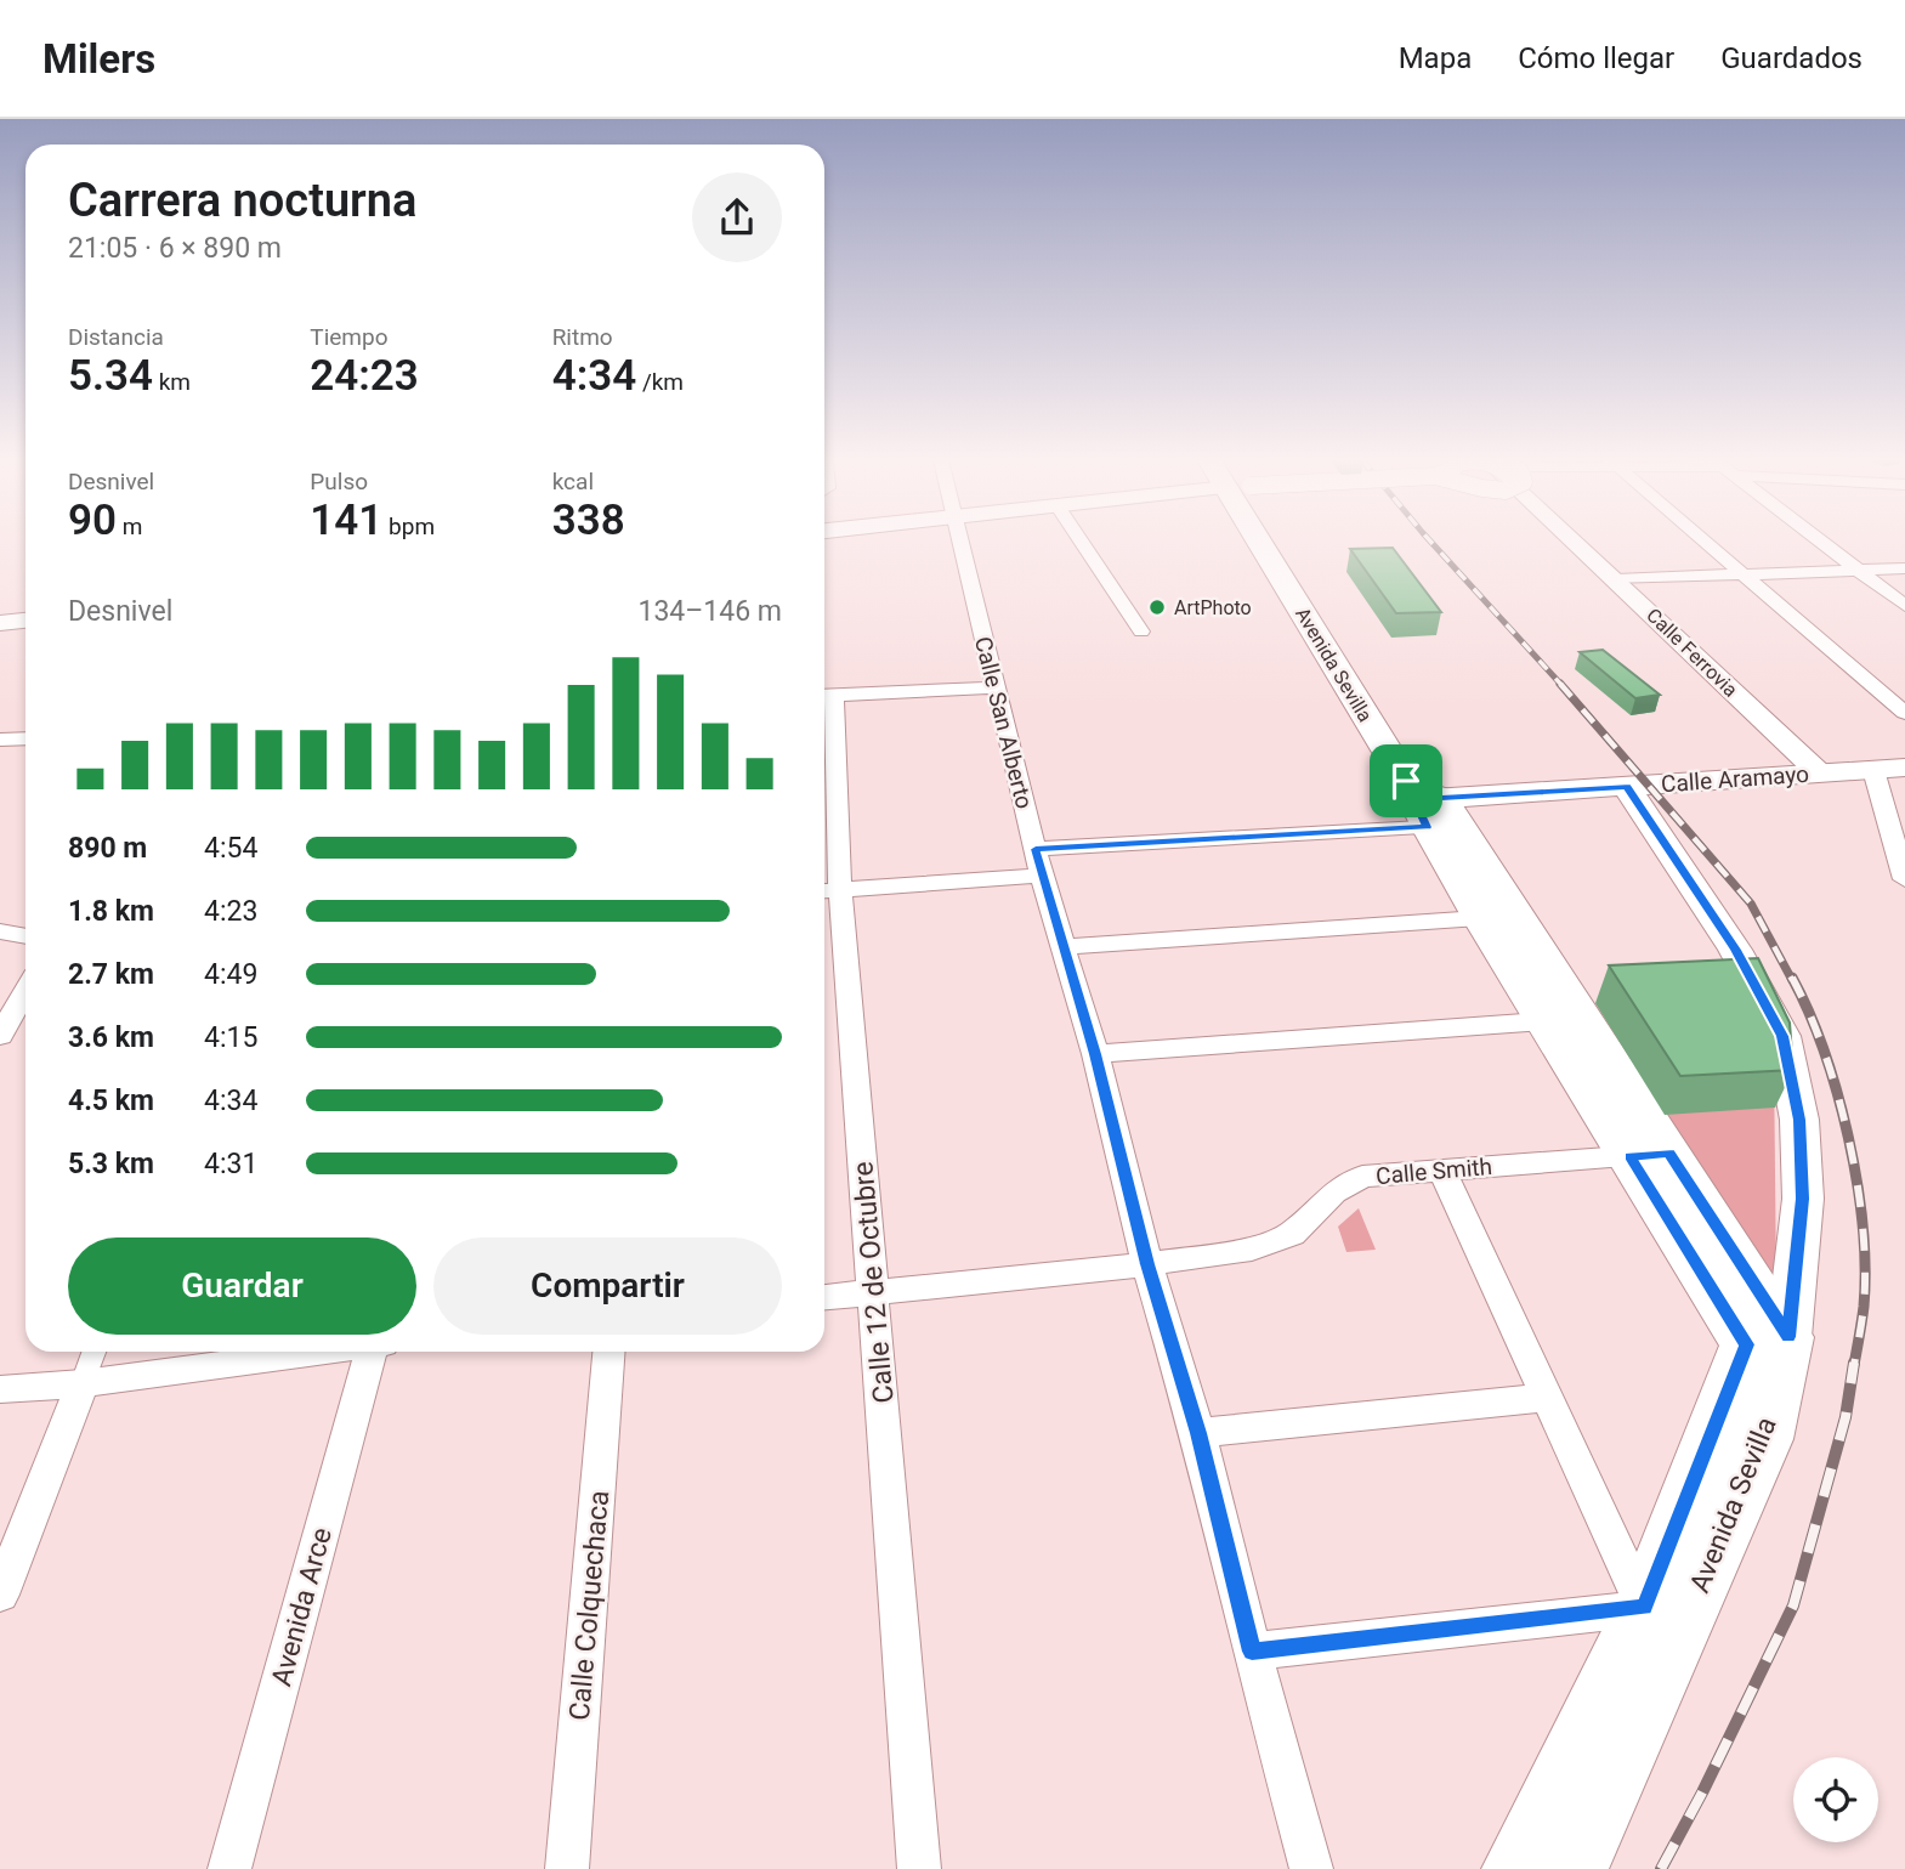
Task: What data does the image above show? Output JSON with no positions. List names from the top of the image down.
{
  "streets": {
    "main road": ["Avenida Sevilla", "Calle Aramayo"],
    "street": [
      "Calle Ferrovia",
      "Calle San Alberto",
      "Calle Smith",
      "Calle 12 de Octubre",
      "Calle Colquechaca",
      "Avenida Arce"
    ]
  },
  "crossings": [
    ["Calle Ferrovia", "Calle Aramayo"],
    ["Avenida Sevilla", "Calle Aramayo"],
    ["Avenida Sevilla", "Calle Smith"],
    ["Calle San Alberto", "Calle Smith"],
    ["Calle Smith", "Calle 12 de Octubre"]
  ],
  "places": ["ArtPhoto"],
  "page": {
    "header": "Milers",
    "nav": ["Mapa", "Cómo llegar", "Guardados"],
    "heading": ["Carrera nocturna", "21:05 · 6 × 890 m"],
    "stats": [
      ["Distancia", "5.34 km"],
      ["Tiempo", "24:23"],
      ["Ritmo", "4:34 /km"],
      ["Desnivel", "90 m"],
      ["Pulso", "141 bpm"],
      ["kcal", "338"]
    ],
    "chart": ["Desnivel", "134–146 m"],
    "list": [
      {
        "name": "890 m",
        "note": "4:54"
      },
      {
        "name": "1.8 km",
        "note": "4:23"
      },
      {
        "name": "2.7 km",
        "note": "4:49"
      },
      {
        "name": "3.6 km",
        "note": "4:15"
      },
      {
        "name": "4.5 km",
        "note": "4:34"
      },
      {
        "name": "5.3 km",
        "note": "4:31"
      }
    ],
    "buttons": ["Guardar", "Compartir"]
  }
}
